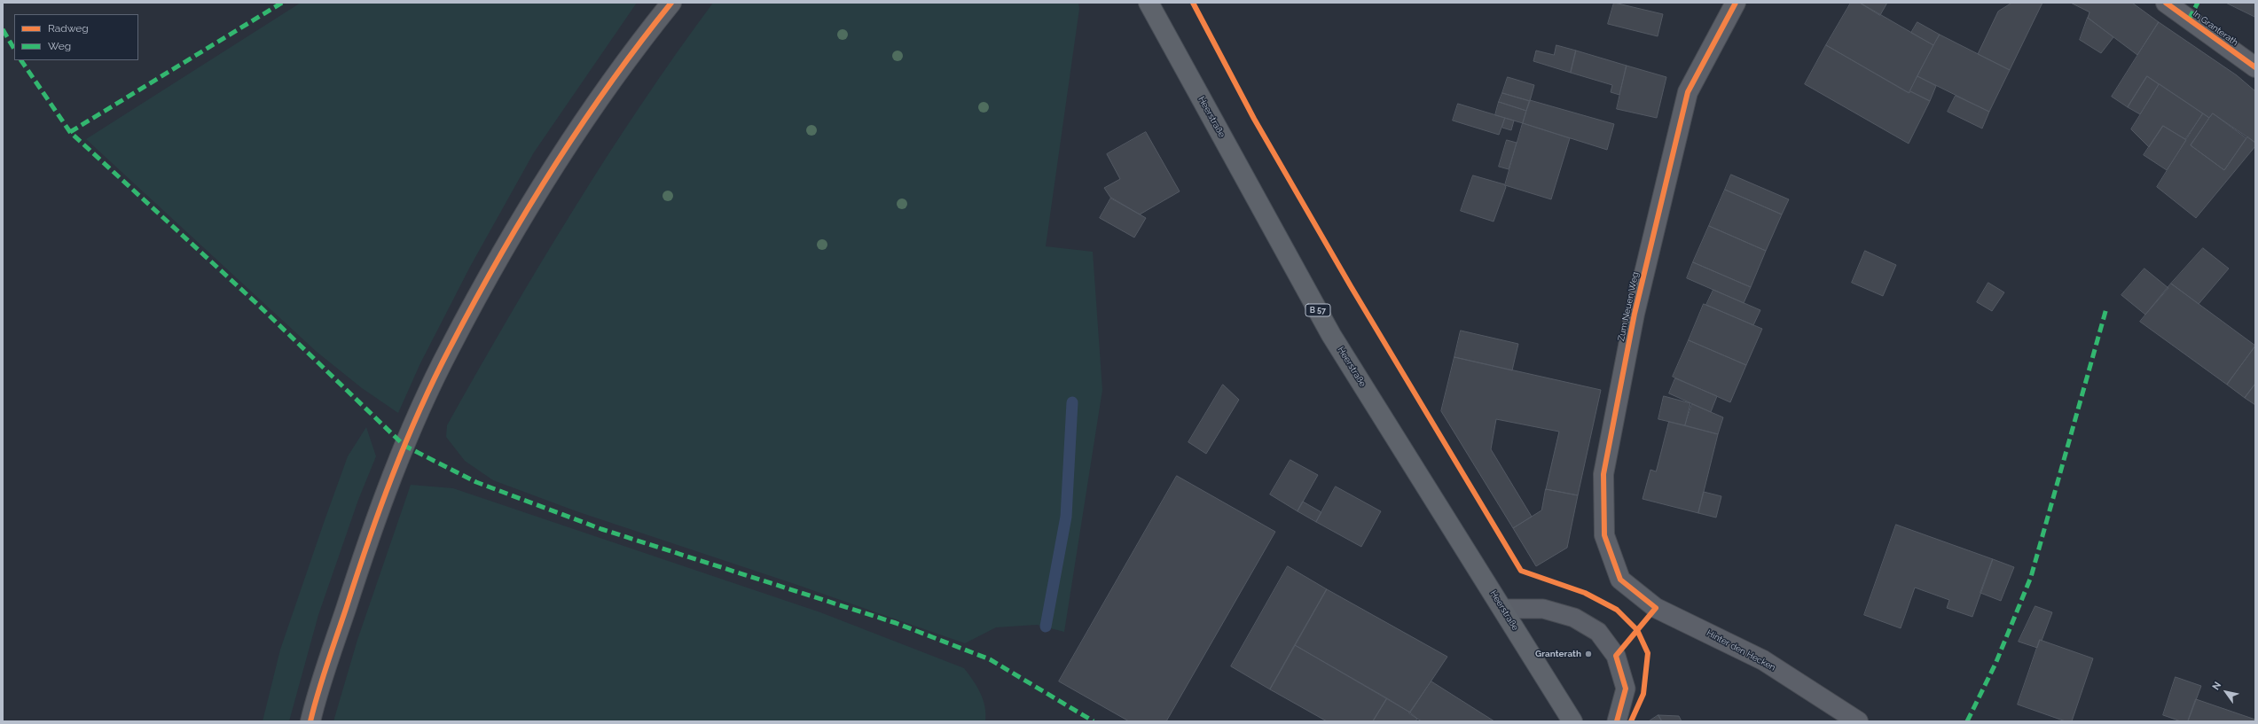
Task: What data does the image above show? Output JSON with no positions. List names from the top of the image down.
{
  "streets": {
    "main road": ["Heerstraße", "B 57"],
    "street": ["In Granterath", "Zum Neuen Weg", "Hinter den Hecken"]
  },
  "crossings": [
    ["Zum Neuen Weg", "Hinter den Hecken"]
  ],
  "places": ["Granterath"],
  "legend": ["Radweg", "Weg"],
  "north": "top left"
}
